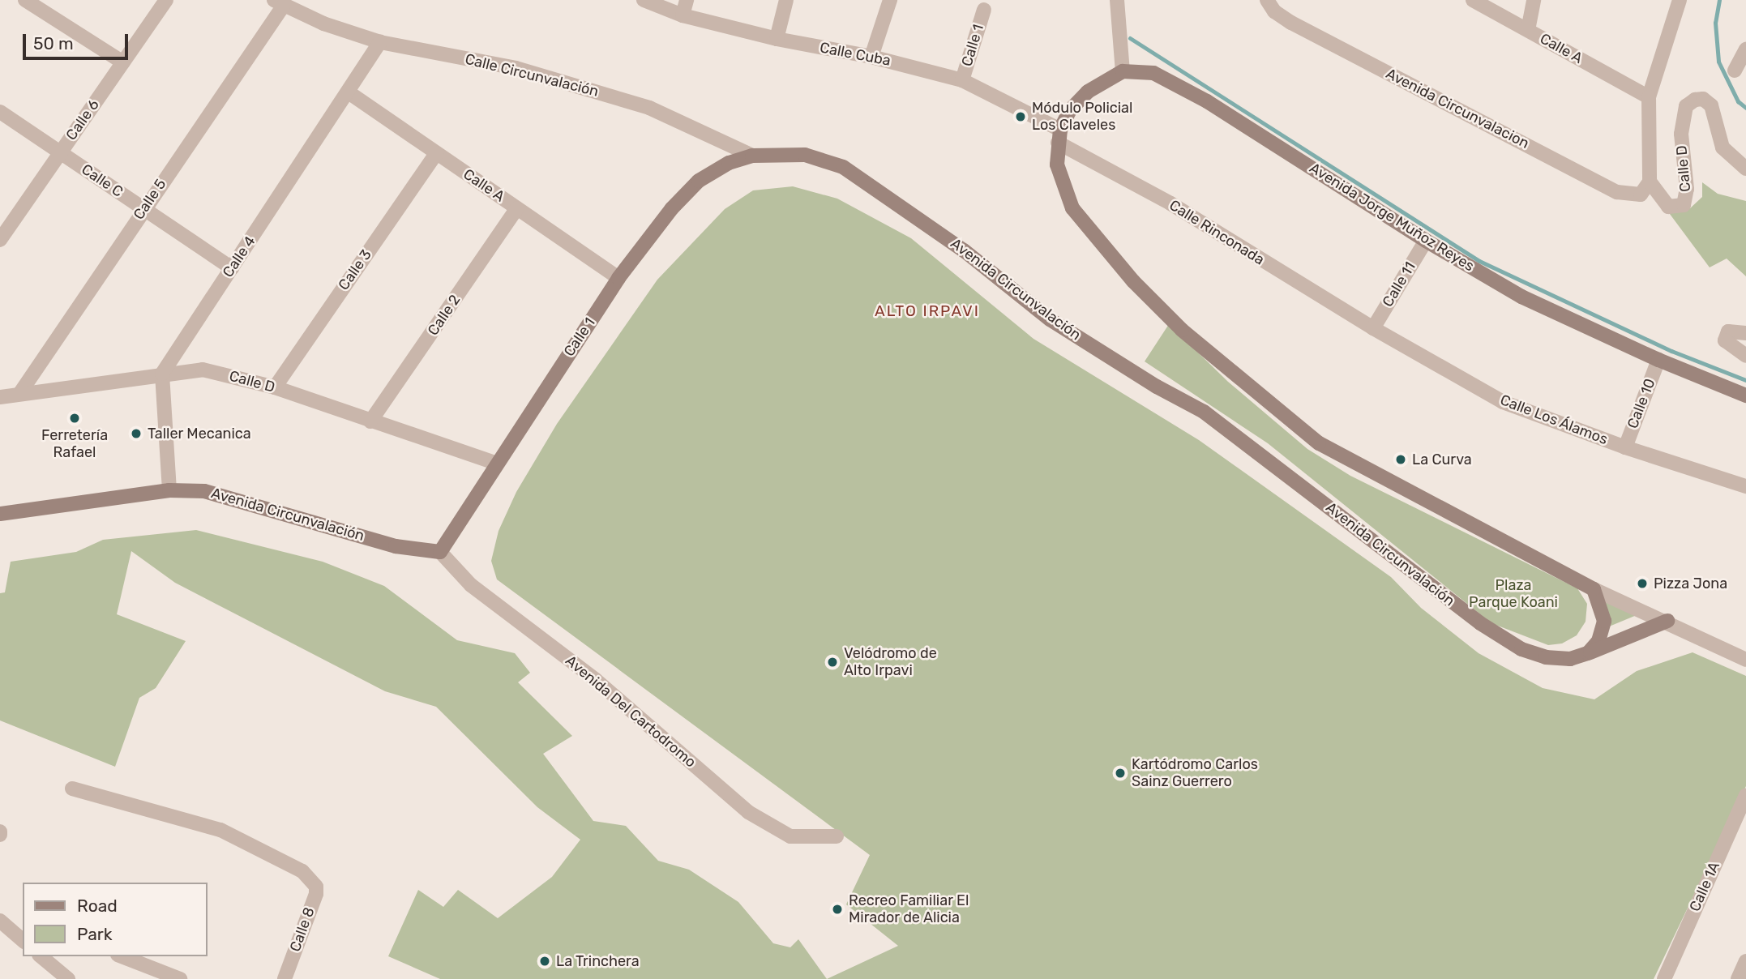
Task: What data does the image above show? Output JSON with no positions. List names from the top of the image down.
{
  "streets": {
    "street": [
      "Calle 1",
      "Calle A",
      "Calle Cuba",
      "Calle Circunvalación",
      "Avenida Circunvalacion",
      "Calle 6",
      "Calle D",
      "Calle C",
      "Calle 5",
      "Avenida Jorge Muñoz Reyes",
      "Calle Rinconada",
      "Calle 4",
      "Calle 3",
      "Calle 11",
      "Avenida Circunvalación",
      "Calle 2",
      "Calle 10",
      "Calle Los Álamos",
      "Avenida Del Cartodromo",
      "Calle 1A",
      "Calle 8"
    ]
  },
  "crossings": [
    ["Calle 1", "Calle A"],
    ["Calle 1", "Calle Cuba"],
    ["Calle 1", "Calle Circunvalación"],
    ["Calle 1", "Calle D"],
    ["Calle 1", "Avenida Circunvalación"],
    ["Calle 1", "Avenida Del Cartodromo"],
    ["Calle A", "Calle 4"],
    ["Calle A", "Calle 3"],
    ["Calle A", "Calle 2"],
    ["Calle Cuba", "Calle Rinconada"],
    ["Calle Circunvalación", "Calle 5"],
    ["Calle Circunvalación", "Calle 4"],
    ["Calle Circunvalación", "Avenida Circunvalación"],
    ["Avenida Circunvalacion", "Calle D"],
    ["Calle 6", "Calle C"],
    ["Calle D", "Calle 5"],
    ["Calle D", "Calle 4"],
    ["Calle D", "Calle 3"],
    ["Calle D", "Calle 2"],
    ["Calle C", "Calle 5"],
    ["Calle C", "Calle 4"],
    ["Avenida Jorge Muñoz Reyes", "Calle 11"],
    ["Avenida Jorge Muñoz Reyes", "Calle 10"],
    ["Calle Rinconada", "Calle 11"],
    ["Calle Rinconada", "Calle Los Álamos"],
    ["Calle 11", "Calle Los Álamos"],
    ["Avenida Circunvalación", "Avenida Del Cartodromo"],
    ["Calle 10", "Calle Los Álamos"]
  ],
  "districts": ["ALTO IRPAVI"],
  "parks": ["Plaza Parque Koani"],
  "places": [
    "Módulo Policial Los Claveles",
    "Ferretería Rafael",
    "Taller Mecanica",
    "La Curva",
    "Pizza Jona",
    "Velódromo de Alto Irpavi",
    "Kartódromo Carlos Sainz Guerrero",
    "Recreo Familiar El Mirador de Alicia",
    "La Trinchera"
  ],
  "legend": ["Road", "Park"],
  "scale_bar": "50 m"
}
